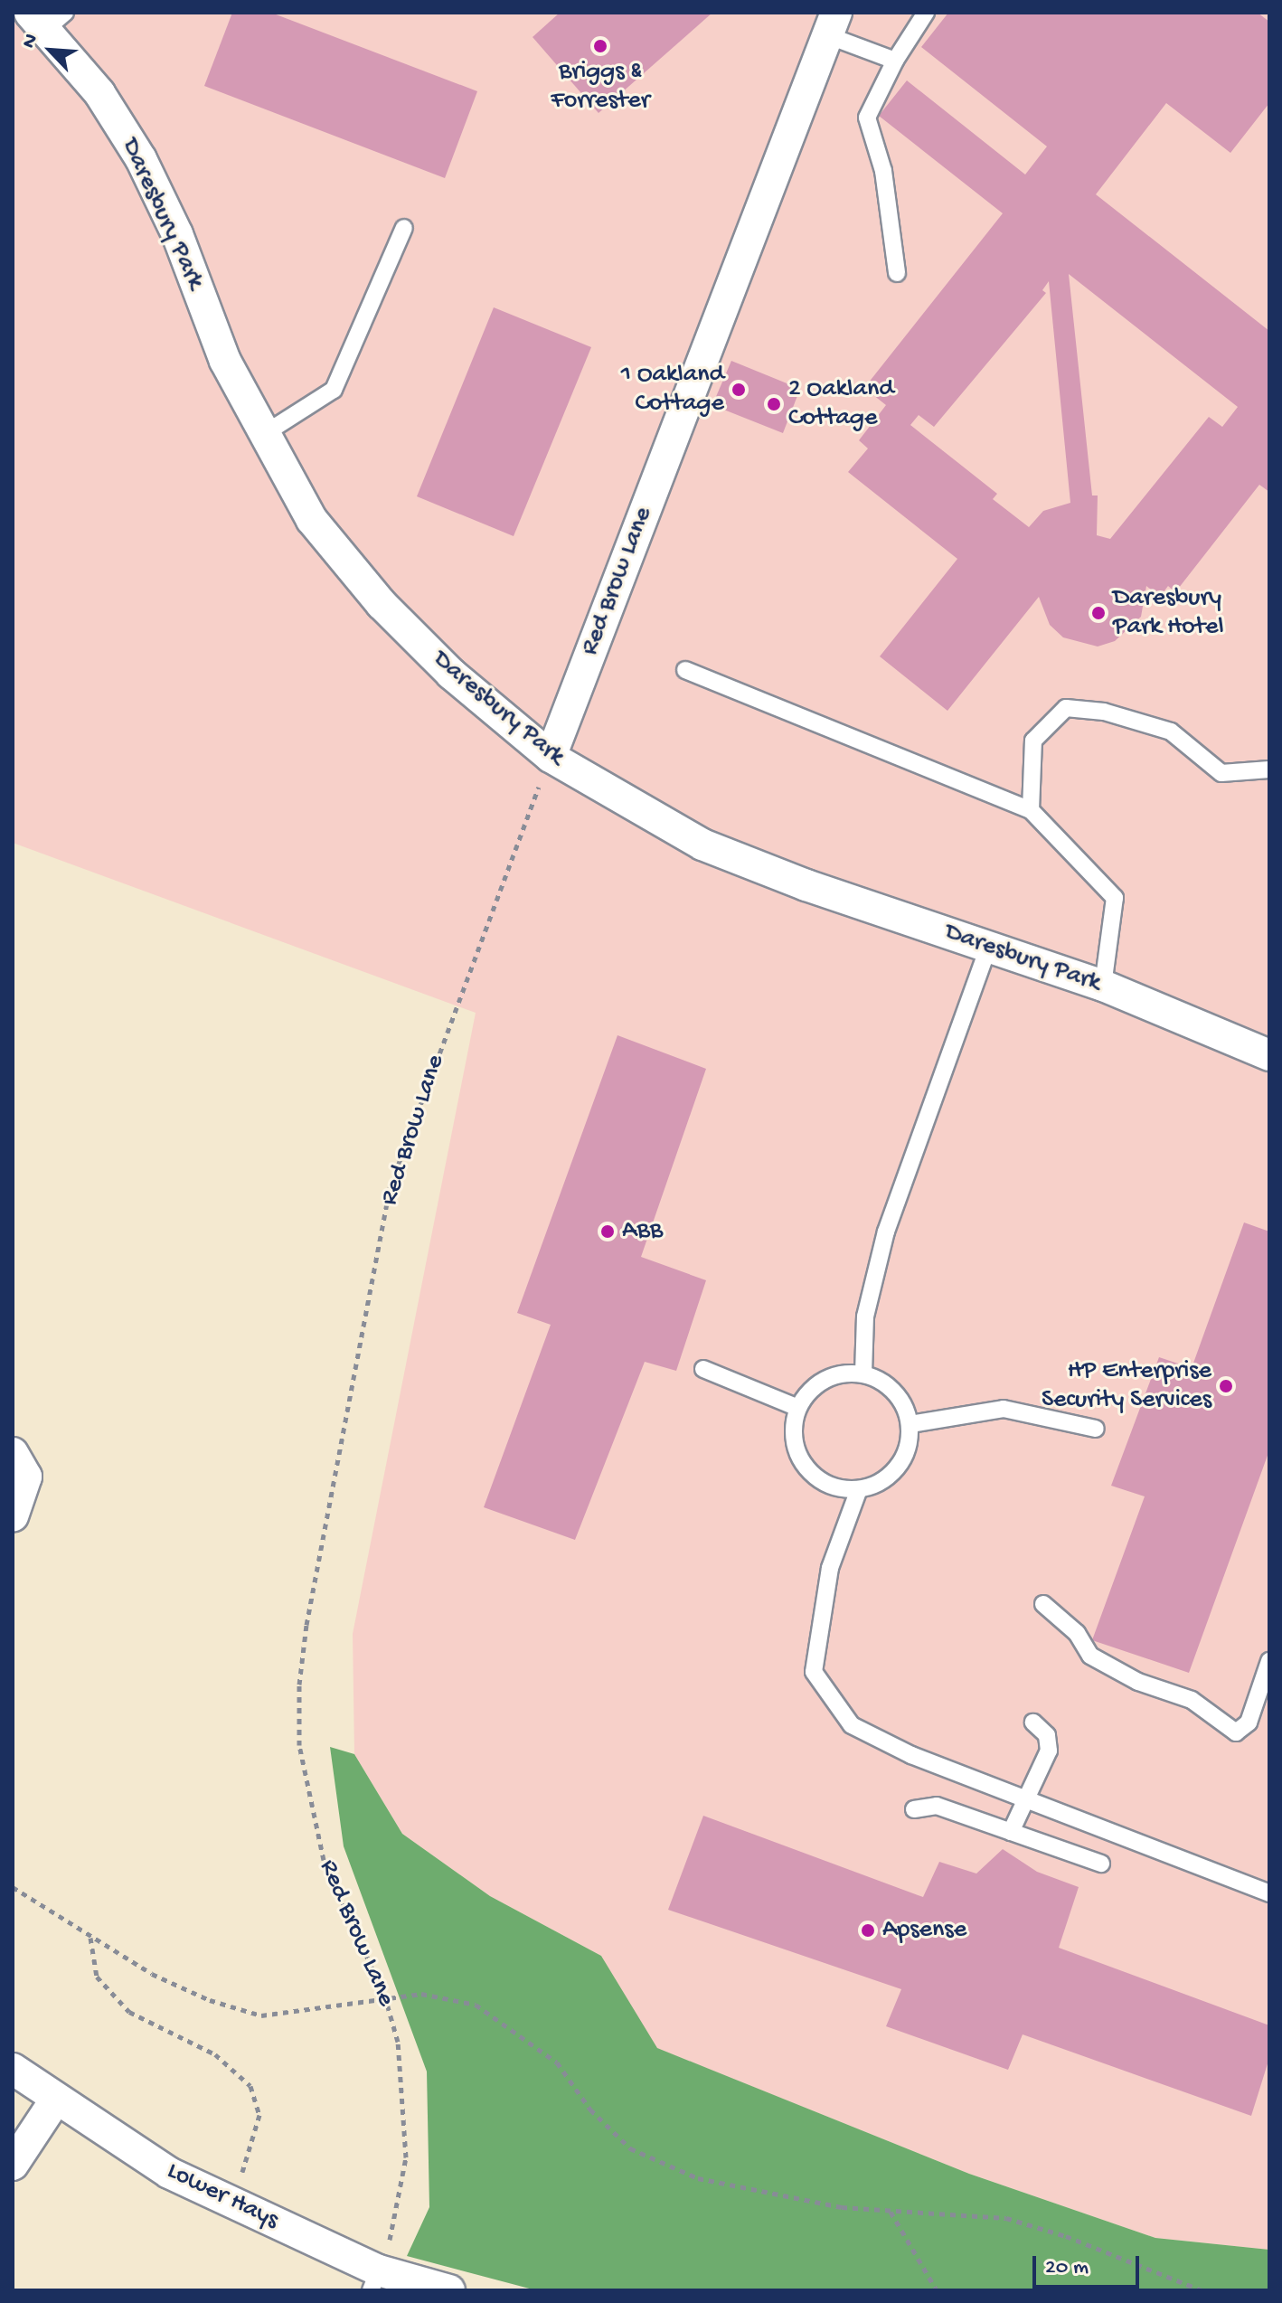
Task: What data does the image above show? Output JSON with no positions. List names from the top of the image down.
{
  "streets": {
    "street": ["Daresbury Park", "Red Brow Lane", "Lower Hays"]
  },
  "crossings": [
    ["Daresbury Park", "Red Brow Lane"],
    ["Red Brow Lane", "Lower Hays"]
  ],
  "places": [
    "Briggs & Forrester",
    "1 Oakland Cottage",
    "2 Oakland Cottage",
    "Daresbury Park Hotel",
    "ABB",
    "HP Enterprise Security Services",
    "Apsense"
  ],
  "scale_bar": "20 m",
  "north": "top left"
}
